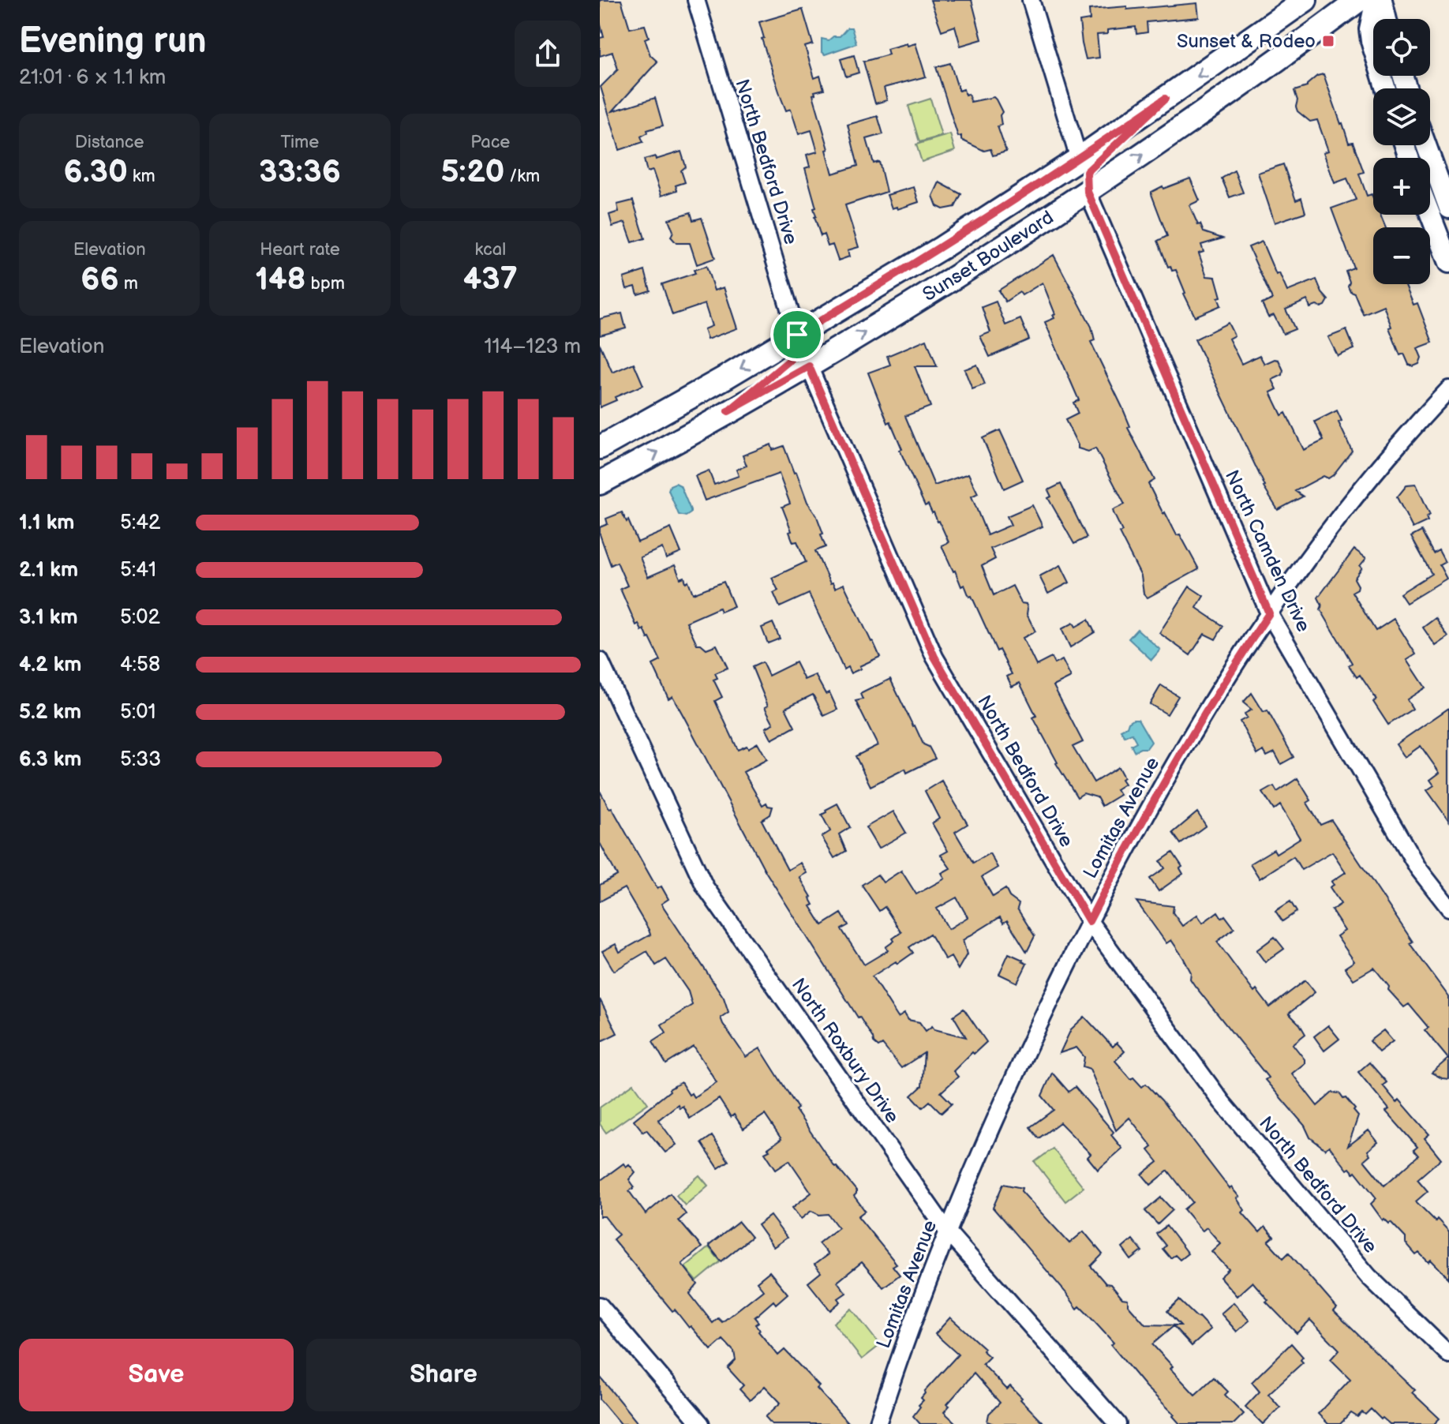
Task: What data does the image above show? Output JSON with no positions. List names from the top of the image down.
{
  "streets": {
    "main road": ["Sunset Boulevard"],
    "street": [
      "North Bedford Drive",
      "North Camden Drive",
      "Lomitas Avenue",
      "North Roxbury Drive"
    ]
  },
  "crossings": [
    ["North Bedford Drive", "Sunset Boulevard"],
    ["North Bedford Drive", "Lomitas Avenue"],
    ["Sunset Boulevard", "North Camden Drive"],
    ["North Camden Drive", "Lomitas Avenue"],
    ["Lomitas Avenue", "North Roxbury Drive"]
  ],
  "places": {
    "transit": ["Sunset & Rodeo"]
  },
  "page": {
    "heading": ["Evening run", "21:01 · 6 × 1.1 km"],
    "map_buttons": ["+", "−"],
    "stats": [
      ["Distance", "6.30 km"],
      ["Time", "33:36"],
      ["Pace", "5:20 /km"],
      ["Elevation", "66 m"],
      ["Heart rate", "148 bpm"],
      ["kcal", "437"]
    ],
    "chart": ["Elevation", "114–123 m"],
    "list": [
      {
        "name": "1.1 km",
        "note": "5:42"
      },
      {
        "name": "2.1 km",
        "note": "5:41"
      },
      {
        "name": "3.1 km",
        "note": "5:02"
      },
      {
        "name": "4.2 km",
        "note": "4:58"
      },
      {
        "name": "5.2 km",
        "note": "5:01"
      },
      {
        "name": "6.3 km",
        "note": "5:33"
      }
    ],
    "buttons": ["Save", "Share"]
  }
}
